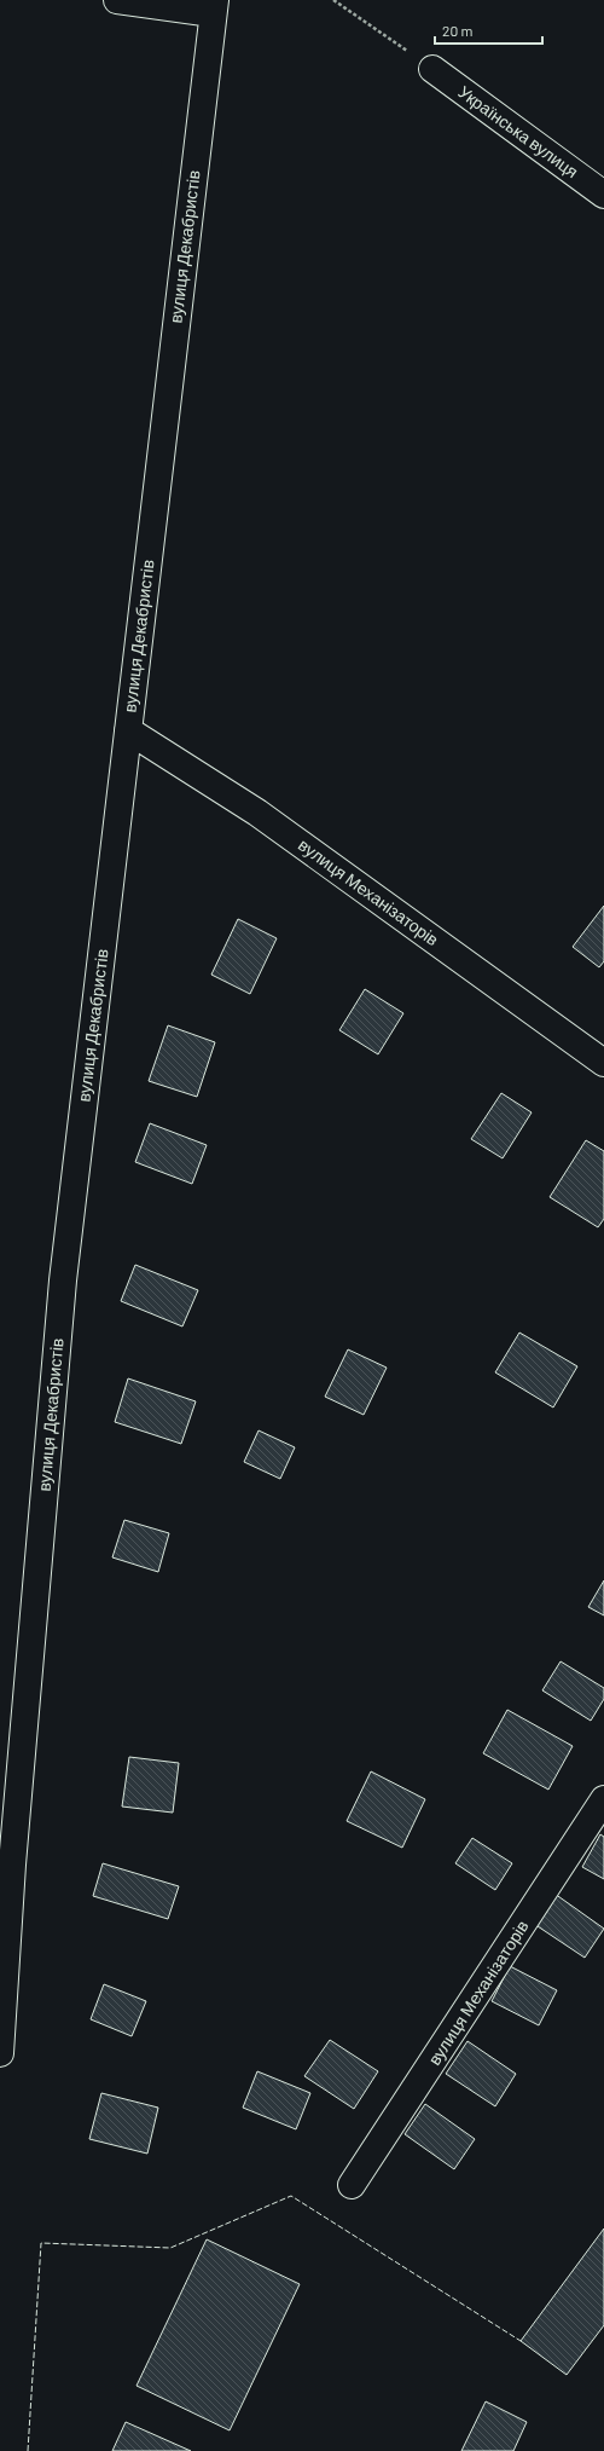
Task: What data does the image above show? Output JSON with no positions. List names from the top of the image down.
{
  "streets": {
    "street": ["Українська вулиця", "вулиця Декабристів", "вулиця Механізаторів"]
  },
  "crossings": [
    ["вулиця Декабристів", "вулиця Механізаторів"]
  ],
  "scale_bar": "20 m"
}
